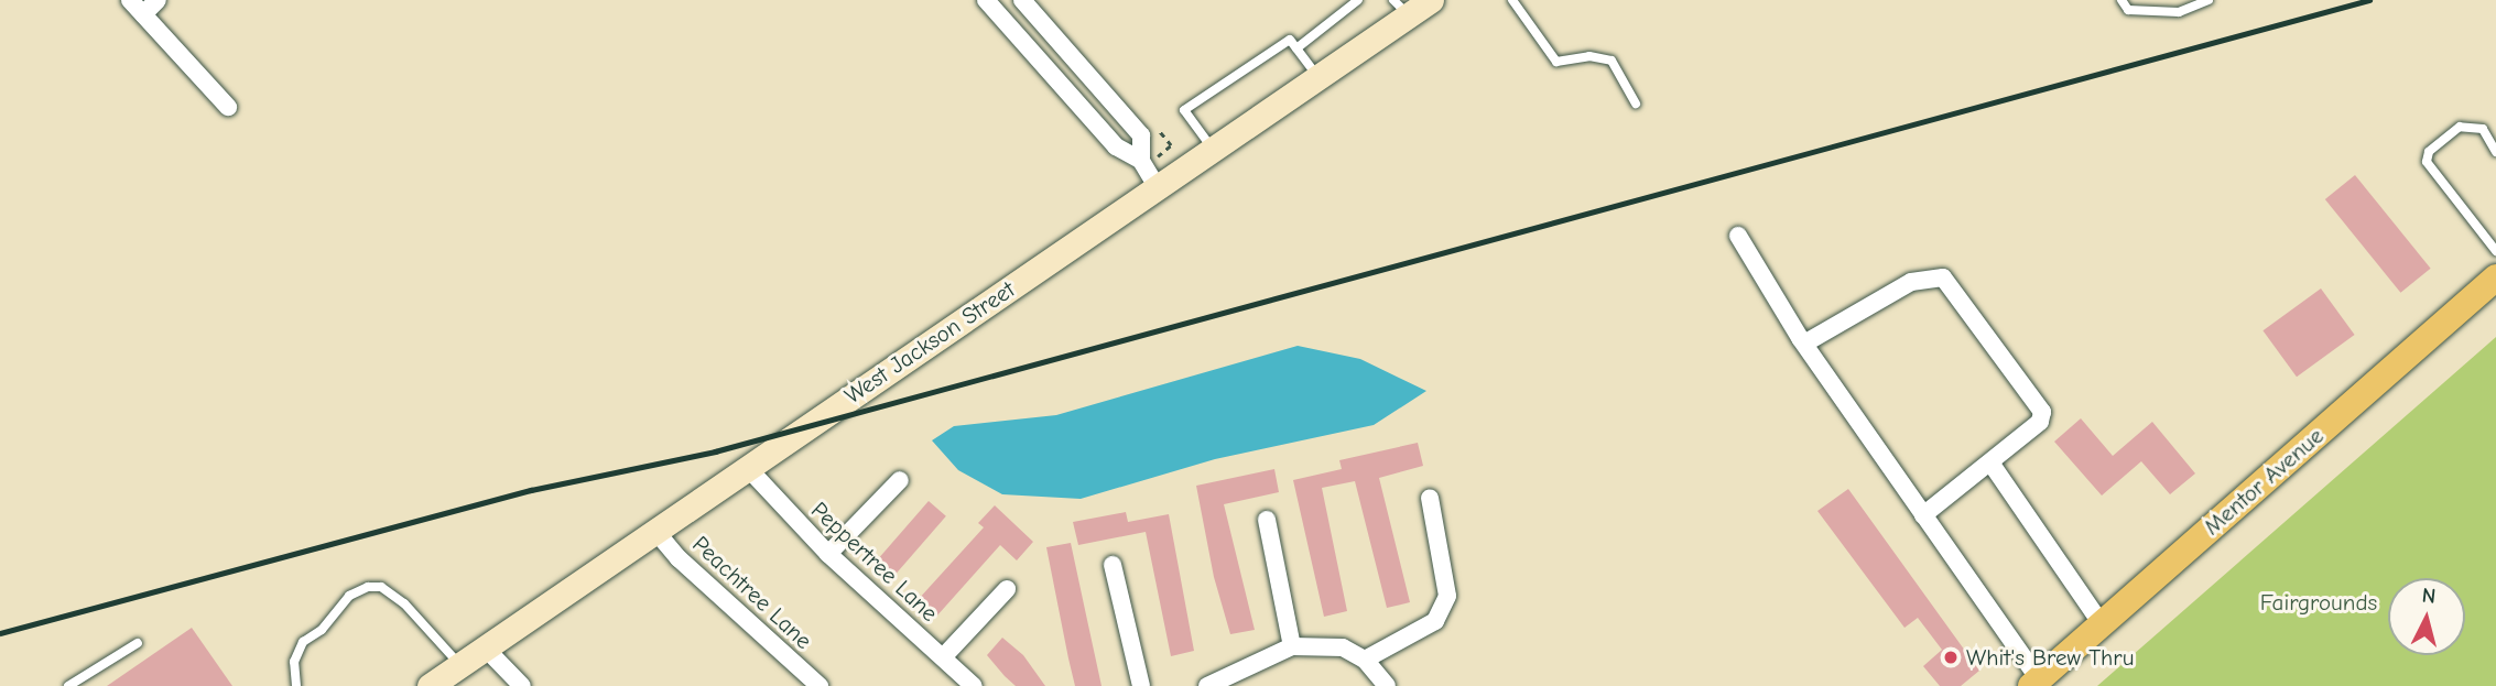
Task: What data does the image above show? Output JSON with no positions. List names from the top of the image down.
{
  "streets": {
    "main road": ["Mentor Avenue"],
    "street": ["West Jackson Street", "Peppertree Lane", "Peachtree Lane"]
  },
  "crossings": [
    ["West Jackson Street", "Peppertree Lane"],
    ["West Jackson Street", "Peachtree Lane"]
  ],
  "parks": ["Fairgrounds"],
  "places": ["Whit's Brew Thru"],
  "north": "top"
}
